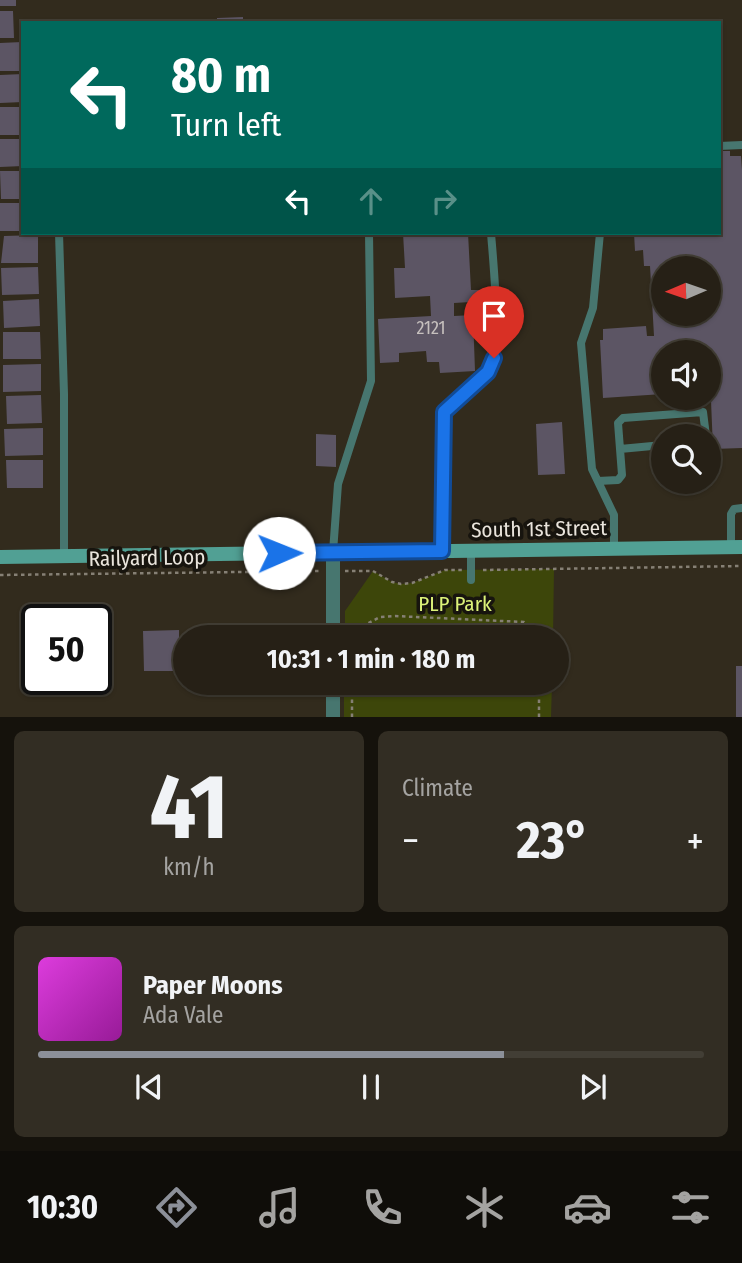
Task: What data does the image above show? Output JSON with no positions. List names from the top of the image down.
{
  "streets": {
    "main road": ["South 1st Street"],
    "path": ["Railyard Loop"]
  },
  "parks": ["PLP Park"],
  "house_numbers": ["2121"],
  "north": "left",
  "page": {
    "turn": ["80 m", "Turn left"],
    "limit": "50",
    "trip": "10:31 · 1 min · 180 m",
    "tile": [
      ["41", "km/h"],
      "Climate"
    ],
    "heat": ["−", "23°", "+"],
    "song": ["Paper Moons", "Ada Vale"],
    "tabs": "10:30"
  }
}
